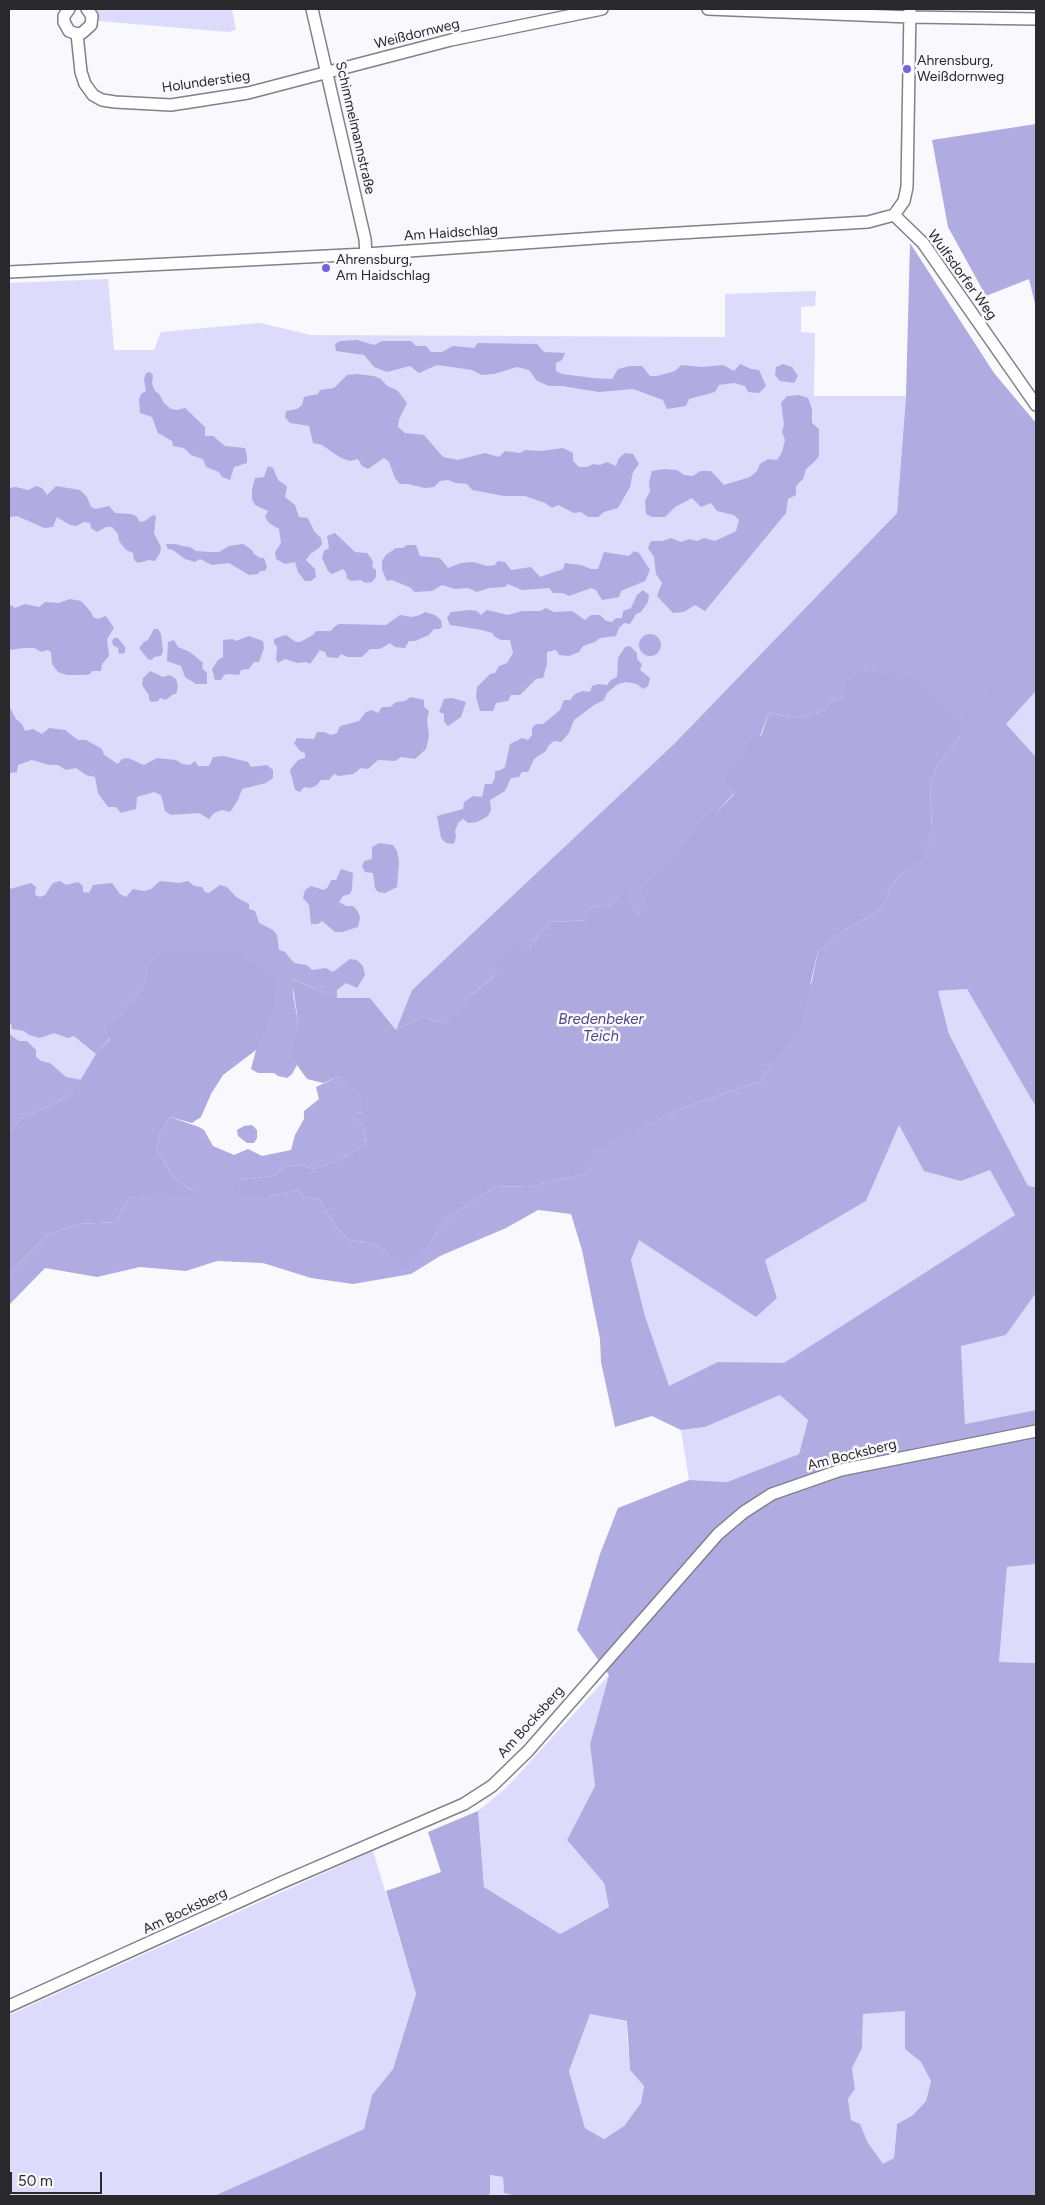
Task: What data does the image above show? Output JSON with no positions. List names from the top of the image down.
{
  "streets": {
    "street": [
      "Weißdornweg",
      "Holunderstieg",
      "Schimmelmannstraße",
      "Am Haidschlag",
      "Wulfsdorfer Weg",
      "Am Bocksberg"
    ]
  },
  "crossings": [
    ["Weißdornweg", "Holunderstieg"],
    ["Weißdornweg", "Schimmelmannstraße"],
    ["Holunderstieg", "Schimmelmannstraße"],
    ["Schimmelmannstraße", "Am Haidschlag"],
    ["Am Haidschlag", "Wulfsdorfer Weg"]
  ],
  "water": ["Bredenbeker Teich"],
  "places": ["Ahrensburg, Weißdornweg", "Ahrensburg, Am Haidschlag"],
  "scale_bar": "50 m"
}
